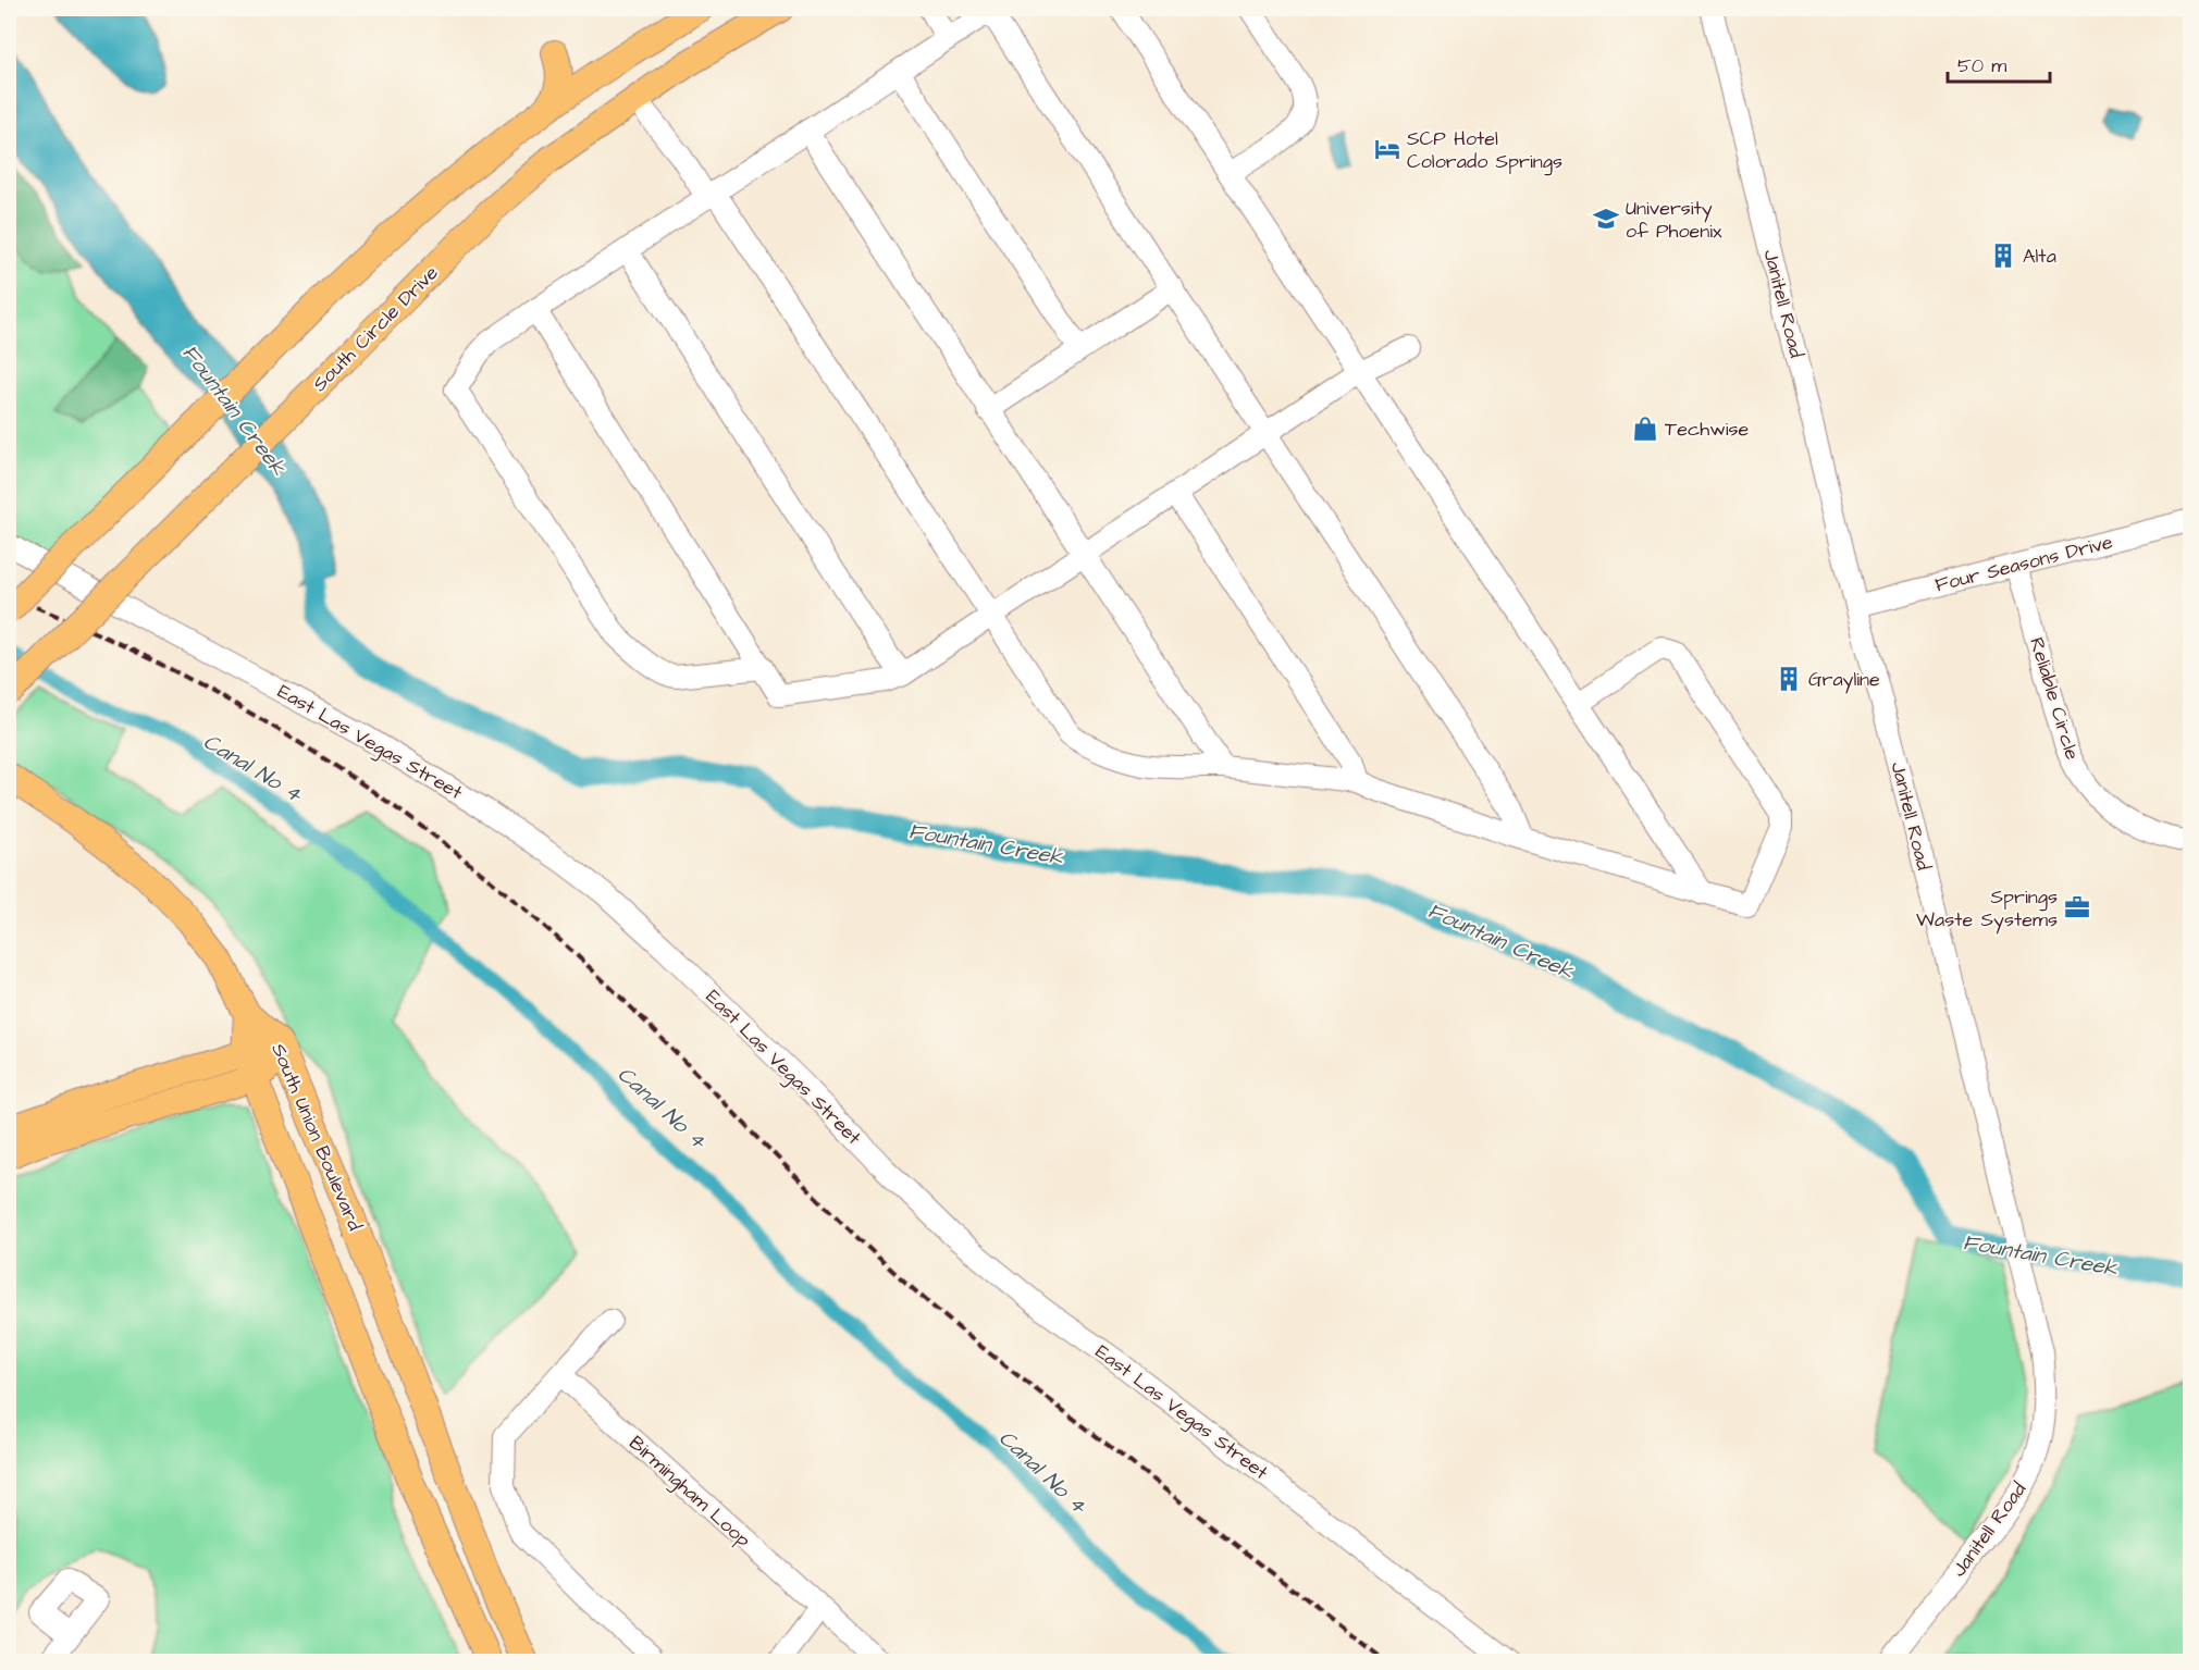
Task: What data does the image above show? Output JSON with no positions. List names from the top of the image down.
{
  "streets": {
    "main road": ["South Circle Drive", "South Union Boulevard"],
    "street": [
      "Janitell Road",
      "Four Seasons Drive",
      "Reliable Circle",
      "East Las Vegas Street",
      "Birmingham Loop"
    ]
  },
  "crossings": [
    ["Janitell Road", "Four Seasons Drive"],
    ["Four Seasons Drive", "Reliable Circle"]
  ],
  "water": ["Fountain Creek", "Canal No 4"],
  "places": {
    "hotel": ["SCP Hotel Colorado Springs"],
    "school or university": ["University of Phoenix"],
    "building": ["Alta", "Grayline"],
    "shop": ["Techwise"],
    "office": ["Springs Waste Systems"]
  },
  "scale_bar": "50 m"
}
